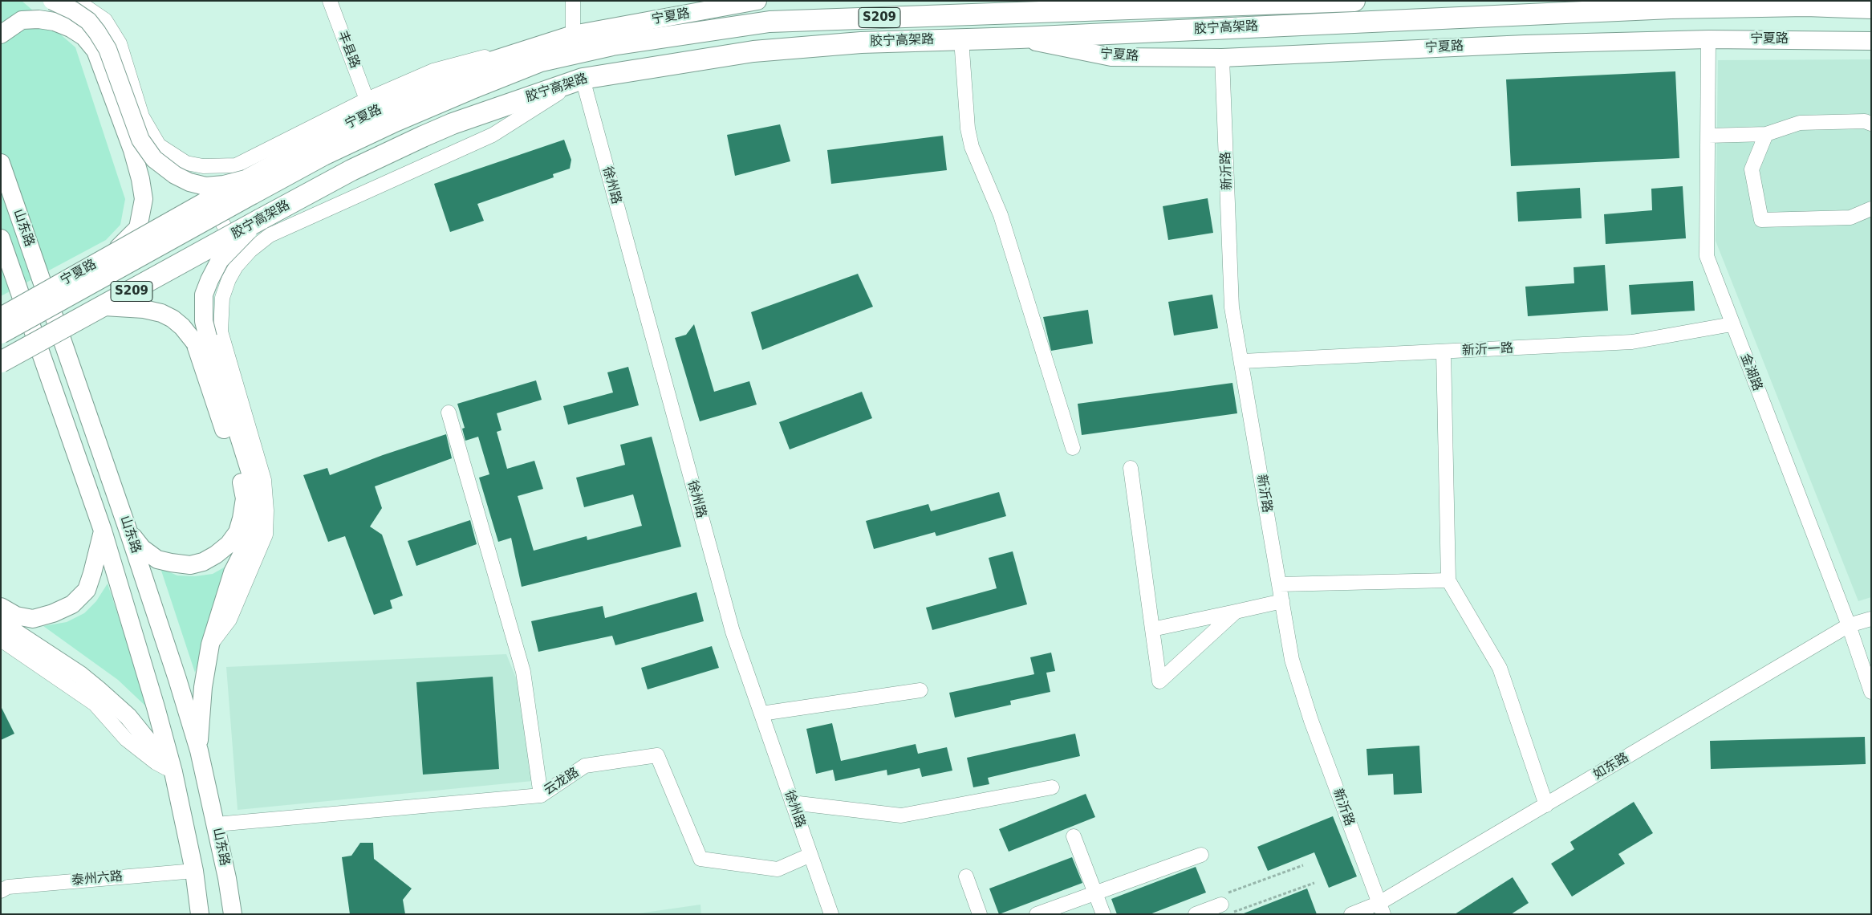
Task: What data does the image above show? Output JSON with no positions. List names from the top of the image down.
{
  "streets": {
    "highway": ["S209", "胶宁高架路"],
    "main road": ["宁夏路", "山东路"],
    "street": [
      "丰县路",
      "新沂路",
      "徐州路",
      "新沂一路",
      "金湖路",
      "如东路",
      "云龙路",
      "泰州六路"
    ]
  },
  "crossings": [
    ["宁夏路", "胶宁高架路"],
    ["宁夏路", "新沂路"],
    ["宁夏路", "金湖路"],
    ["胶宁高架路", "徐州路"],
    ["新沂路", "新沂一路"],
    ["新沂路", "如东路"],
    ["徐州路", "云龙路"],
    ["山东路", "云龙路"],
    ["山东路", "泰州六路"],
    ["新沂一路", "金湖路"],
    ["金湖路", "如东路"]
  ]
}
